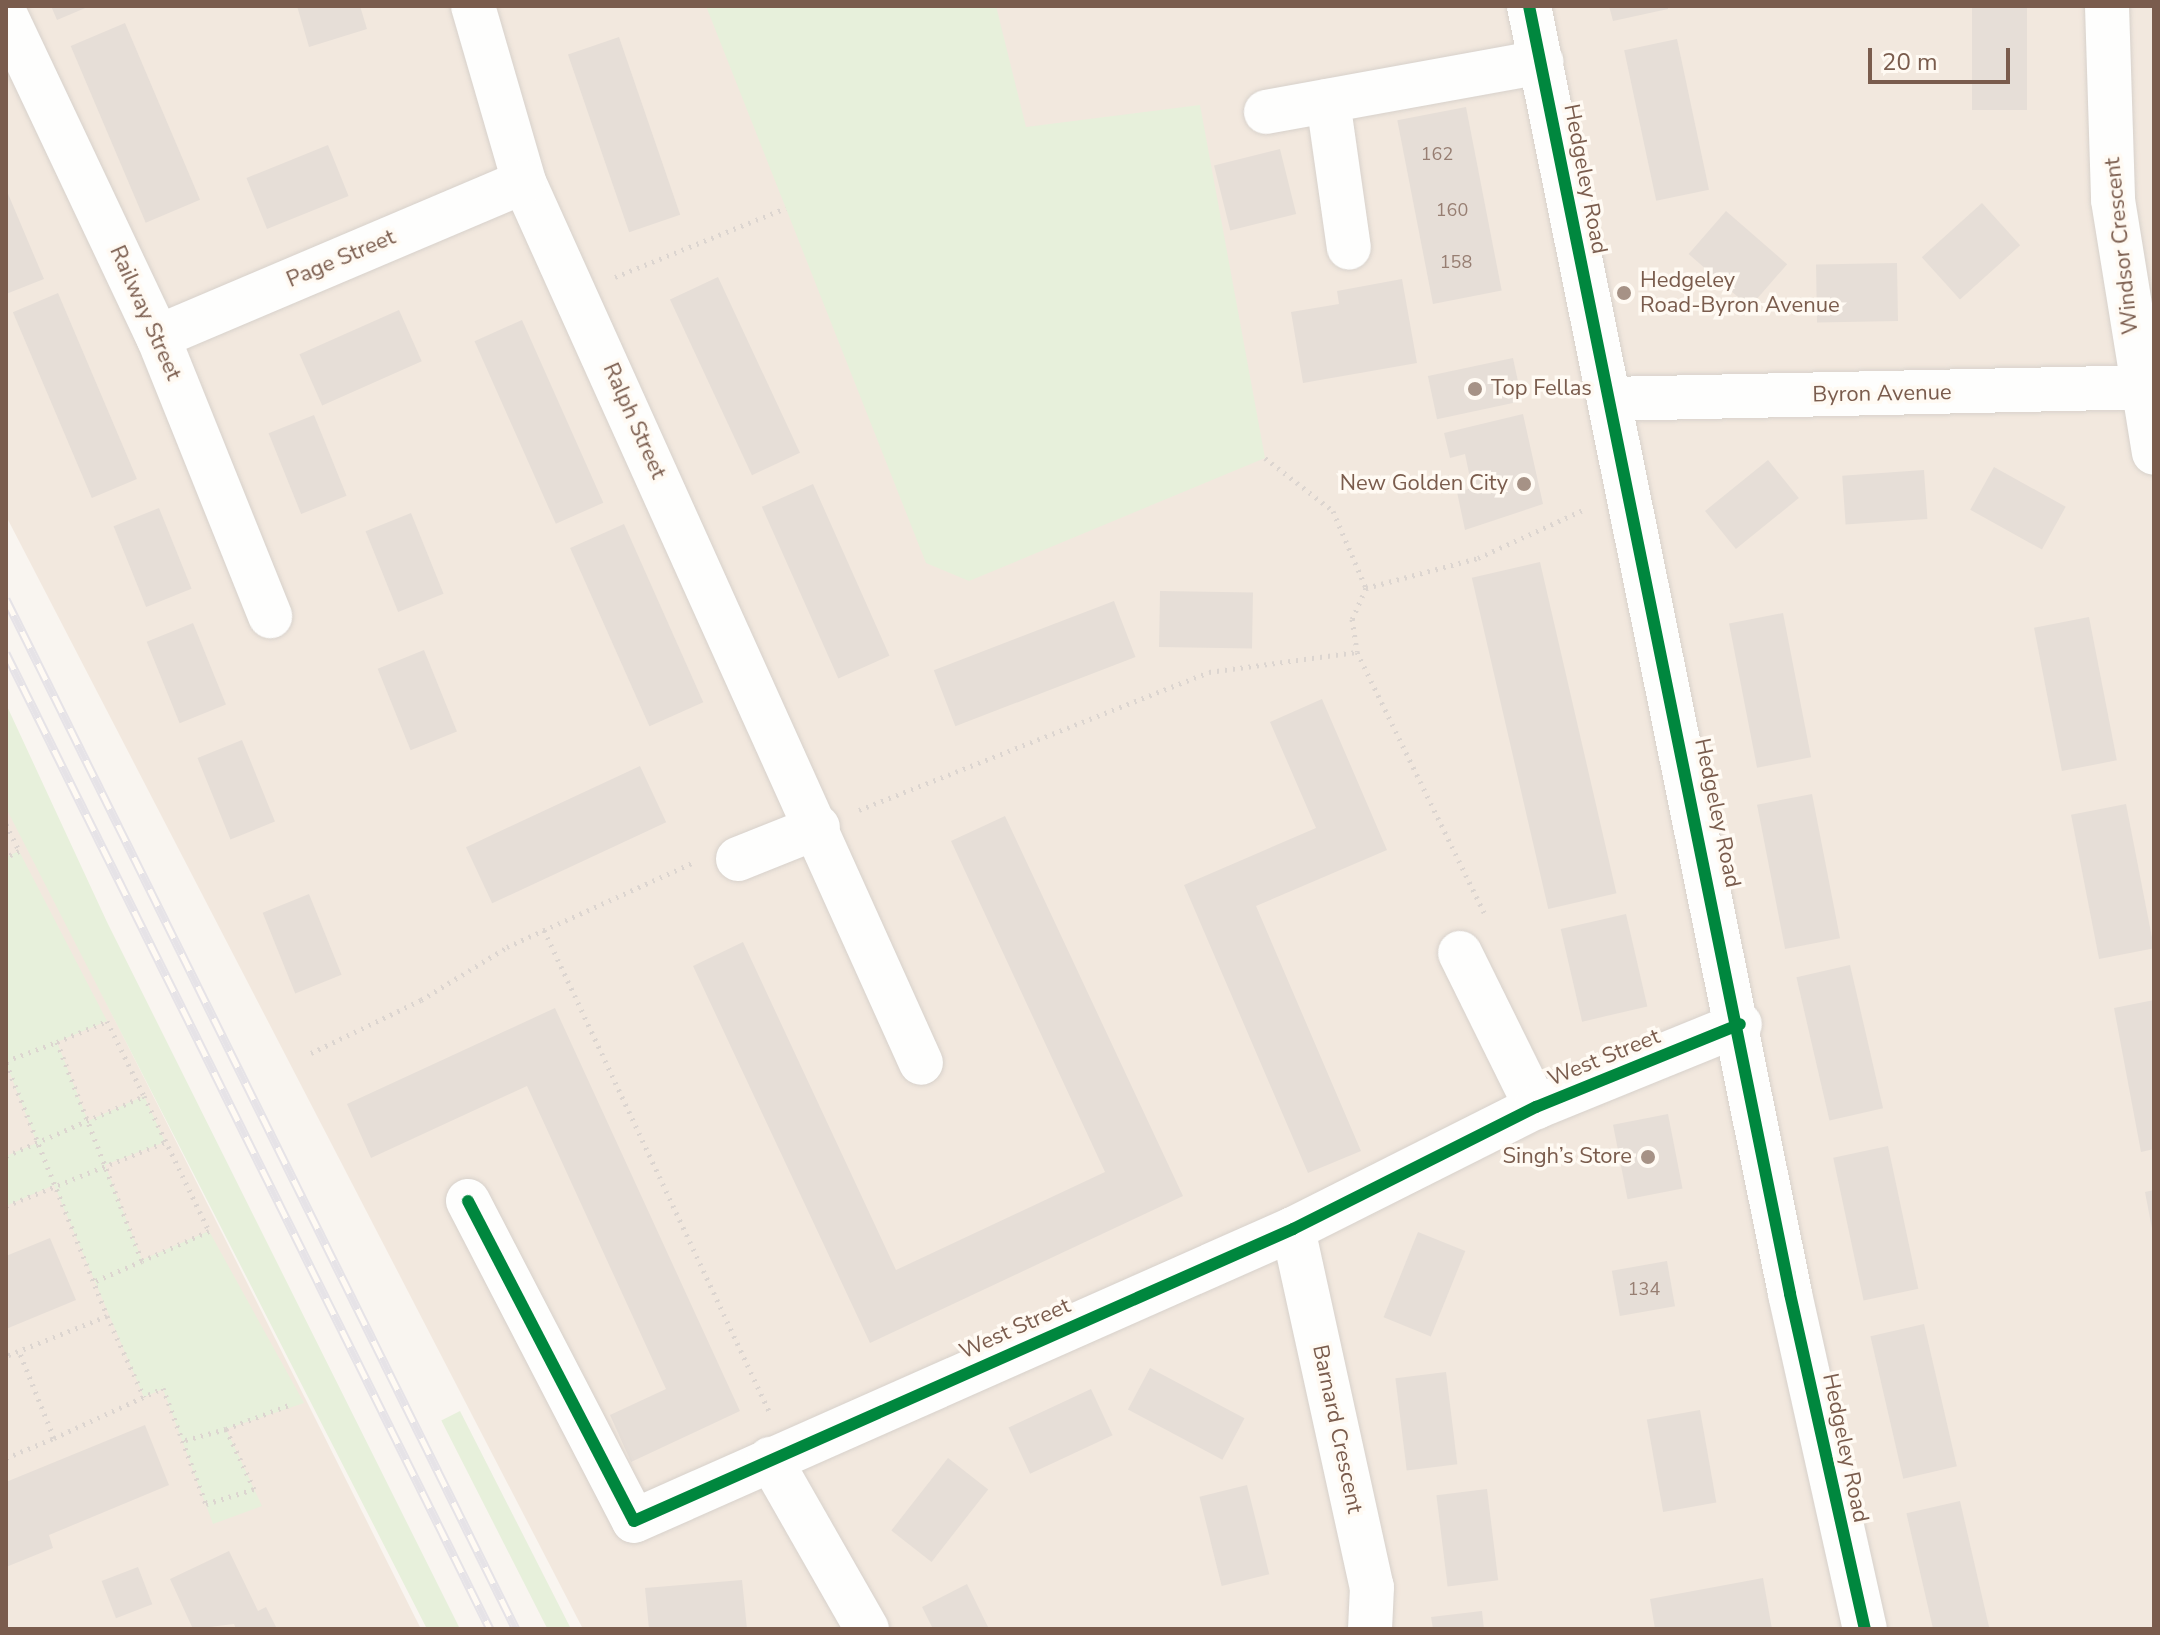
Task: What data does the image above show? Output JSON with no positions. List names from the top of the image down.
{
  "streets": {
    "street": [
      "Hedgeley Road",
      "Windsor Crescent",
      "Page Street",
      "Railway Street",
      "Byron Avenue",
      "Ralph Street",
      "West Street",
      "Barnard Crescent"
    ]
  },
  "crossings": [
    ["Hedgeley Road", "Byron Avenue"],
    ["Hedgeley Road", "West Street"],
    ["Windsor Crescent", "Byron Avenue"],
    ["Page Street", "Railway Street"],
    ["Page Street", "Ralph Street"],
    ["West Street", "Barnard Crescent"]
  ],
  "places": [
    "Hedgeley Road-Byron Avenue",
    "Top Fellas",
    "New Golden City",
    "Singh’s Store"
  ],
  "house_numbers": [
    "162",
    "160",
    "158",
    "134"
  ],
  "scale_bar": "20 m"
}
